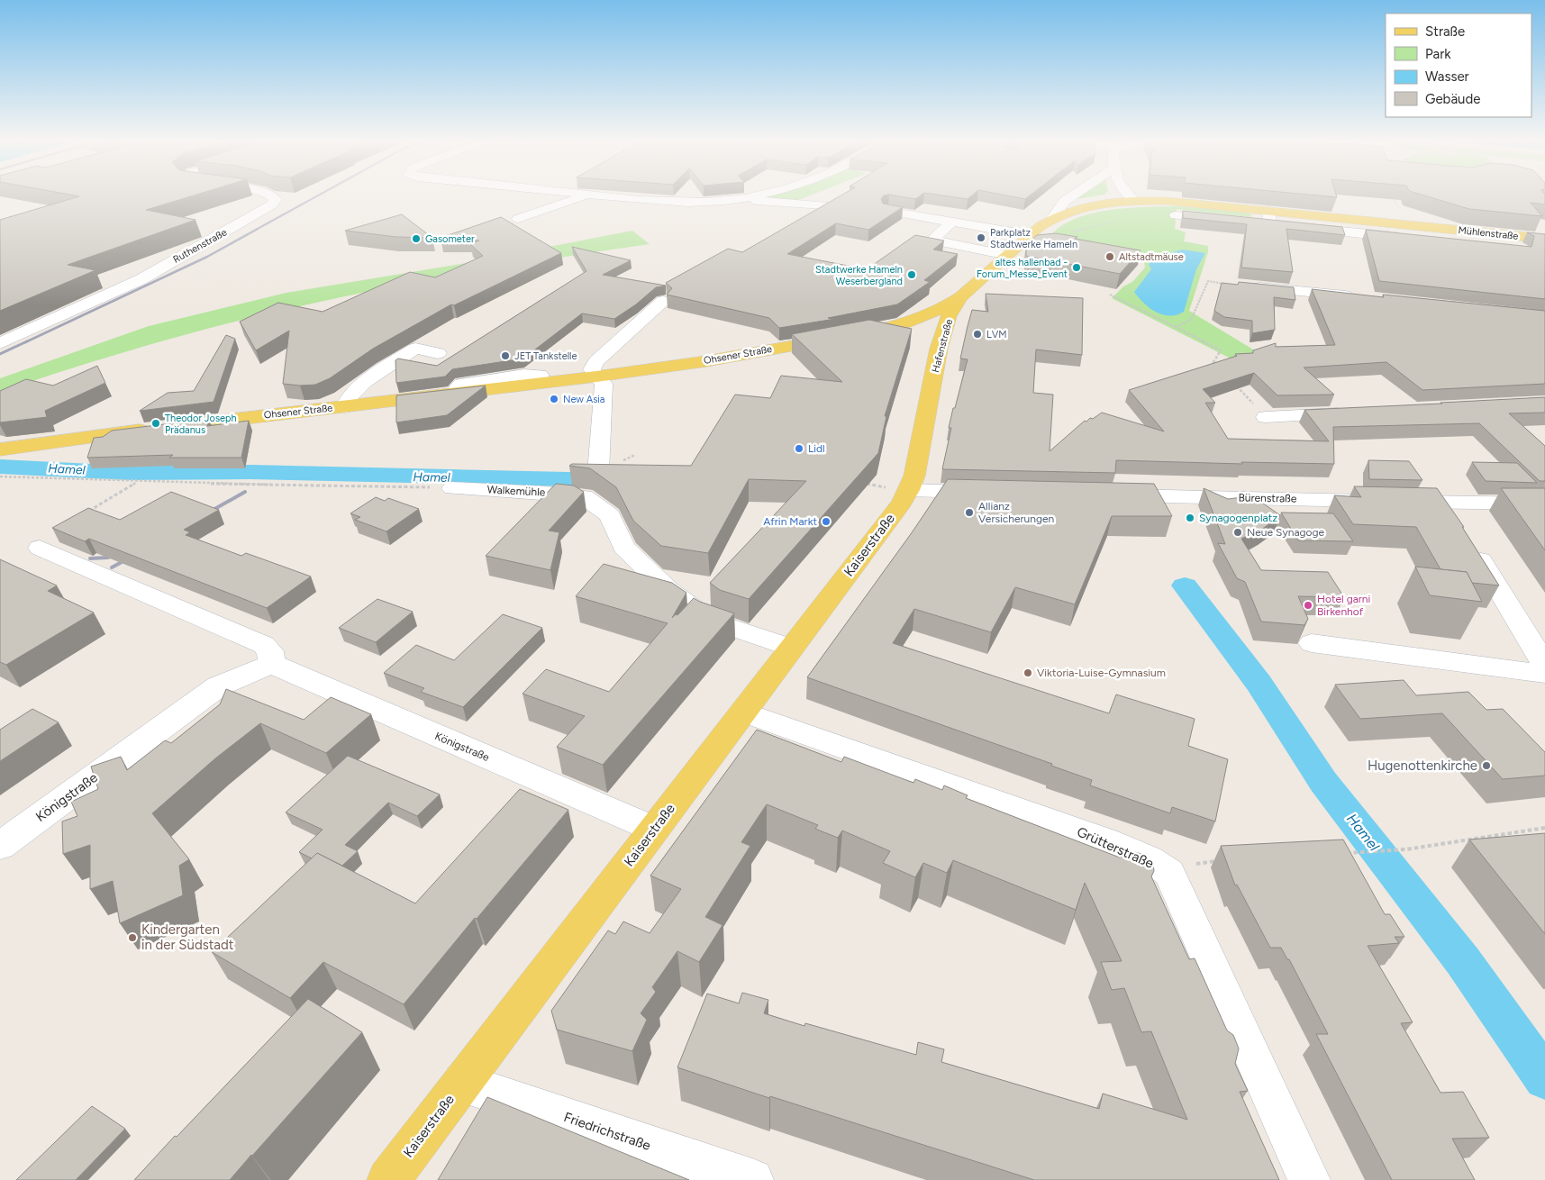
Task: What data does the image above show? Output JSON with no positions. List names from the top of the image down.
{
  "streets": {
    "main road": ["Hafenstraße", "Ohsener Straße", "Kaiserstraße"],
    "street": [
      "Ruthenstraße",
      "Walkemühle",
      "Bürenstraße",
      "Königstraße",
      "Grütterstraße",
      "Friedrichstraße"
    ]
  },
  "crossings": [
    ["Hafenstraße", "Ohsener Straße"],
    ["Hafenstraße", "Kaiserstraße"],
    ["Walkemühle", "Kaiserstraße"],
    ["Kaiserstraße", "Königstraße"],
    ["Kaiserstraße", "Grütterstraße"],
    ["Kaiserstraße", "Friedrichstraße"]
  ],
  "water": ["Hamel"],
  "places": [
    "Parkplatz Stadtwerke Hameln",
    "Gasometer",
    "Altstadtmäuse",
    "altes hallenbad - Forum_Messe_Event",
    "Stadtwerke Hameln Weserbergland",
    "LVM",
    "JET Tankstelle",
    "New Asia",
    "Theodor Joseph Prädanus",
    "Lidl",
    "Allianz Versicherungen",
    "Synagogenplatz",
    "Afrin Markt",
    "Neue Synagoge",
    "Hotel garni Birkenhof",
    "Viktoria-Luise-Gymnasium",
    "Hugenottenkirche",
    "Kindergarten in der Südstadt"
  ],
  "legend": [
    "Straße",
    "Park",
    "Wasser",
    "Gebäude"
  ]
}
